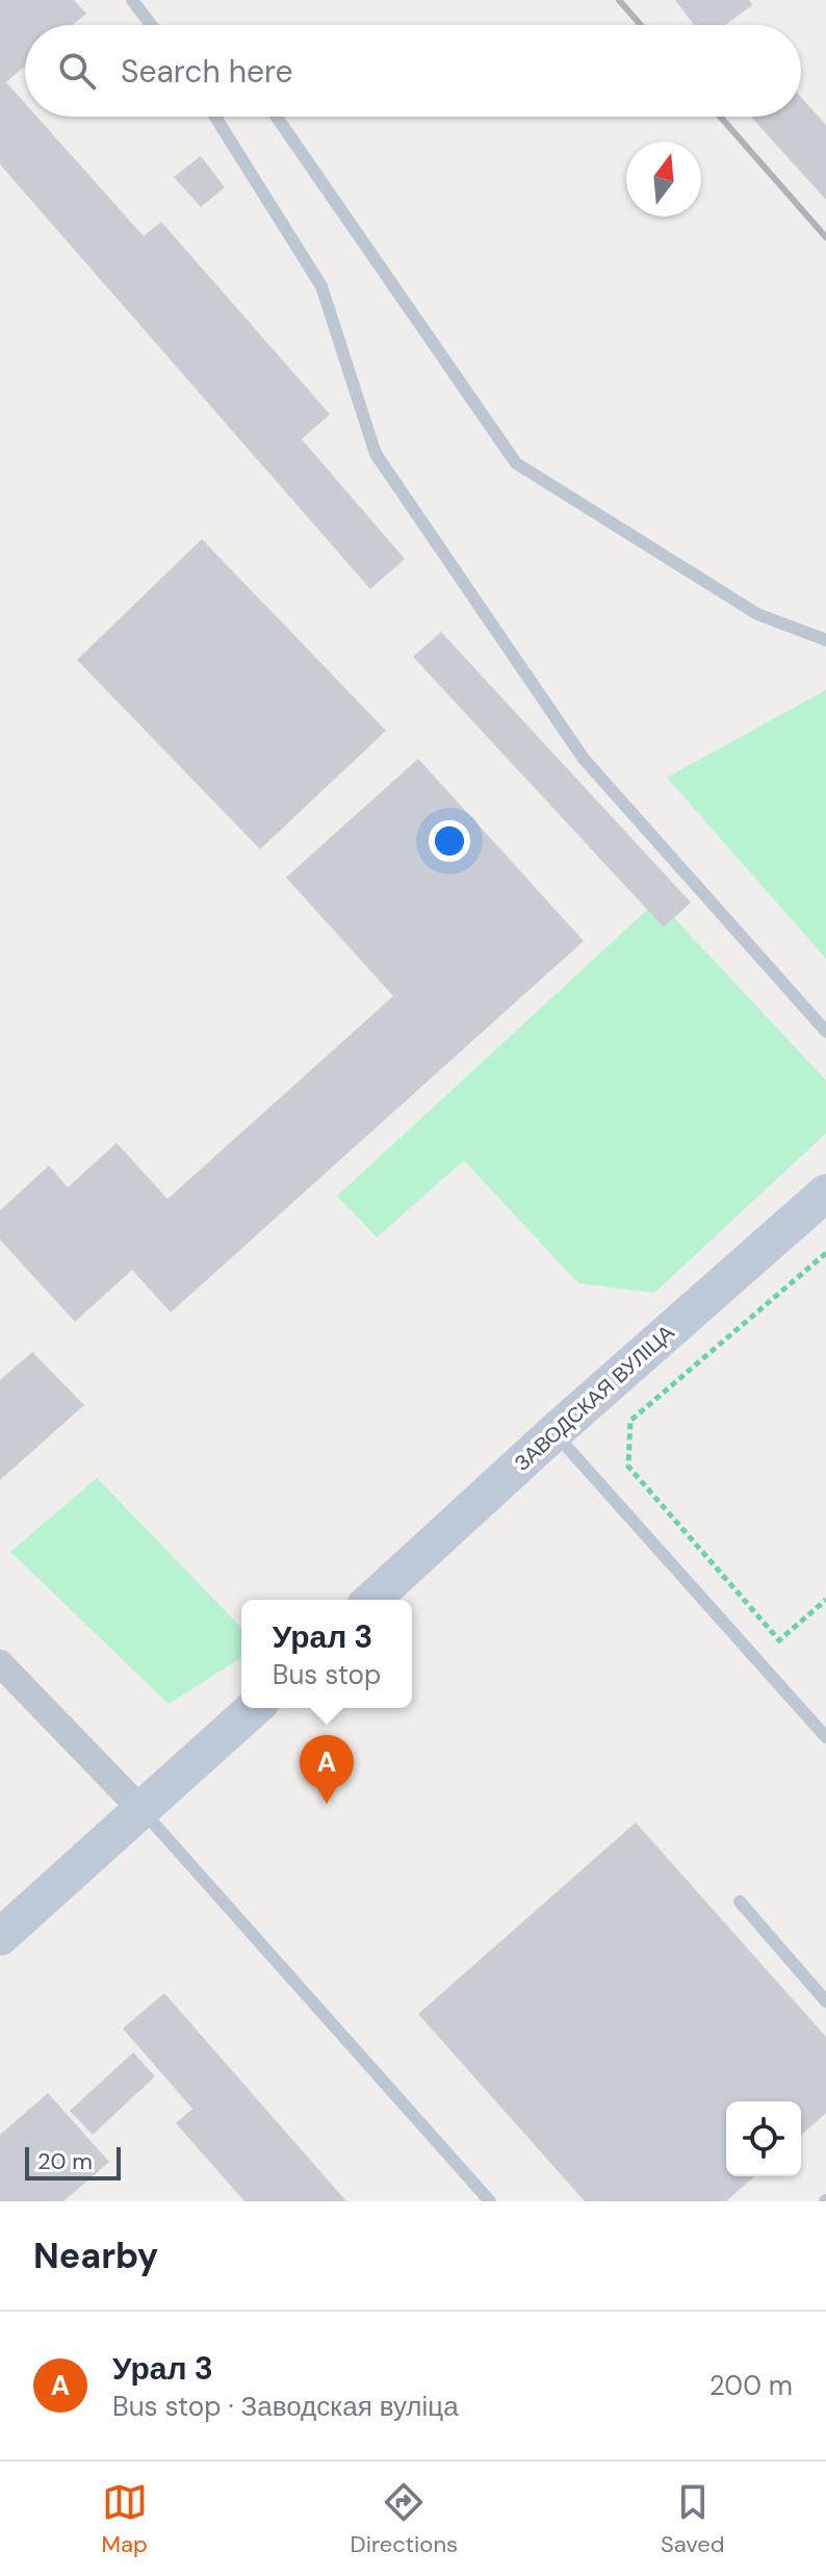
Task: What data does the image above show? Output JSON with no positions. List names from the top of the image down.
{
  "streets": {
    "main road": ["ЗАВОДСКАЯ ВУЛІЦА"]
  },
  "scale_bar": "20 m",
  "north": "top",
  "page": {
    "search": "Search here",
    "popup": ["Урал 3", "Bus stop"],
    "pins": "A",
    "scale": "20 m",
    "heading": "Nearby",
    "list": [
      {
        "mark": "A",
        "name": "Урал 3",
        "note": "Bus stop · Заводская вуліца",
        "value": "200 m"
      }
    ],
    "nav": ["Map", "Directions", "Saved"]
  }
}
